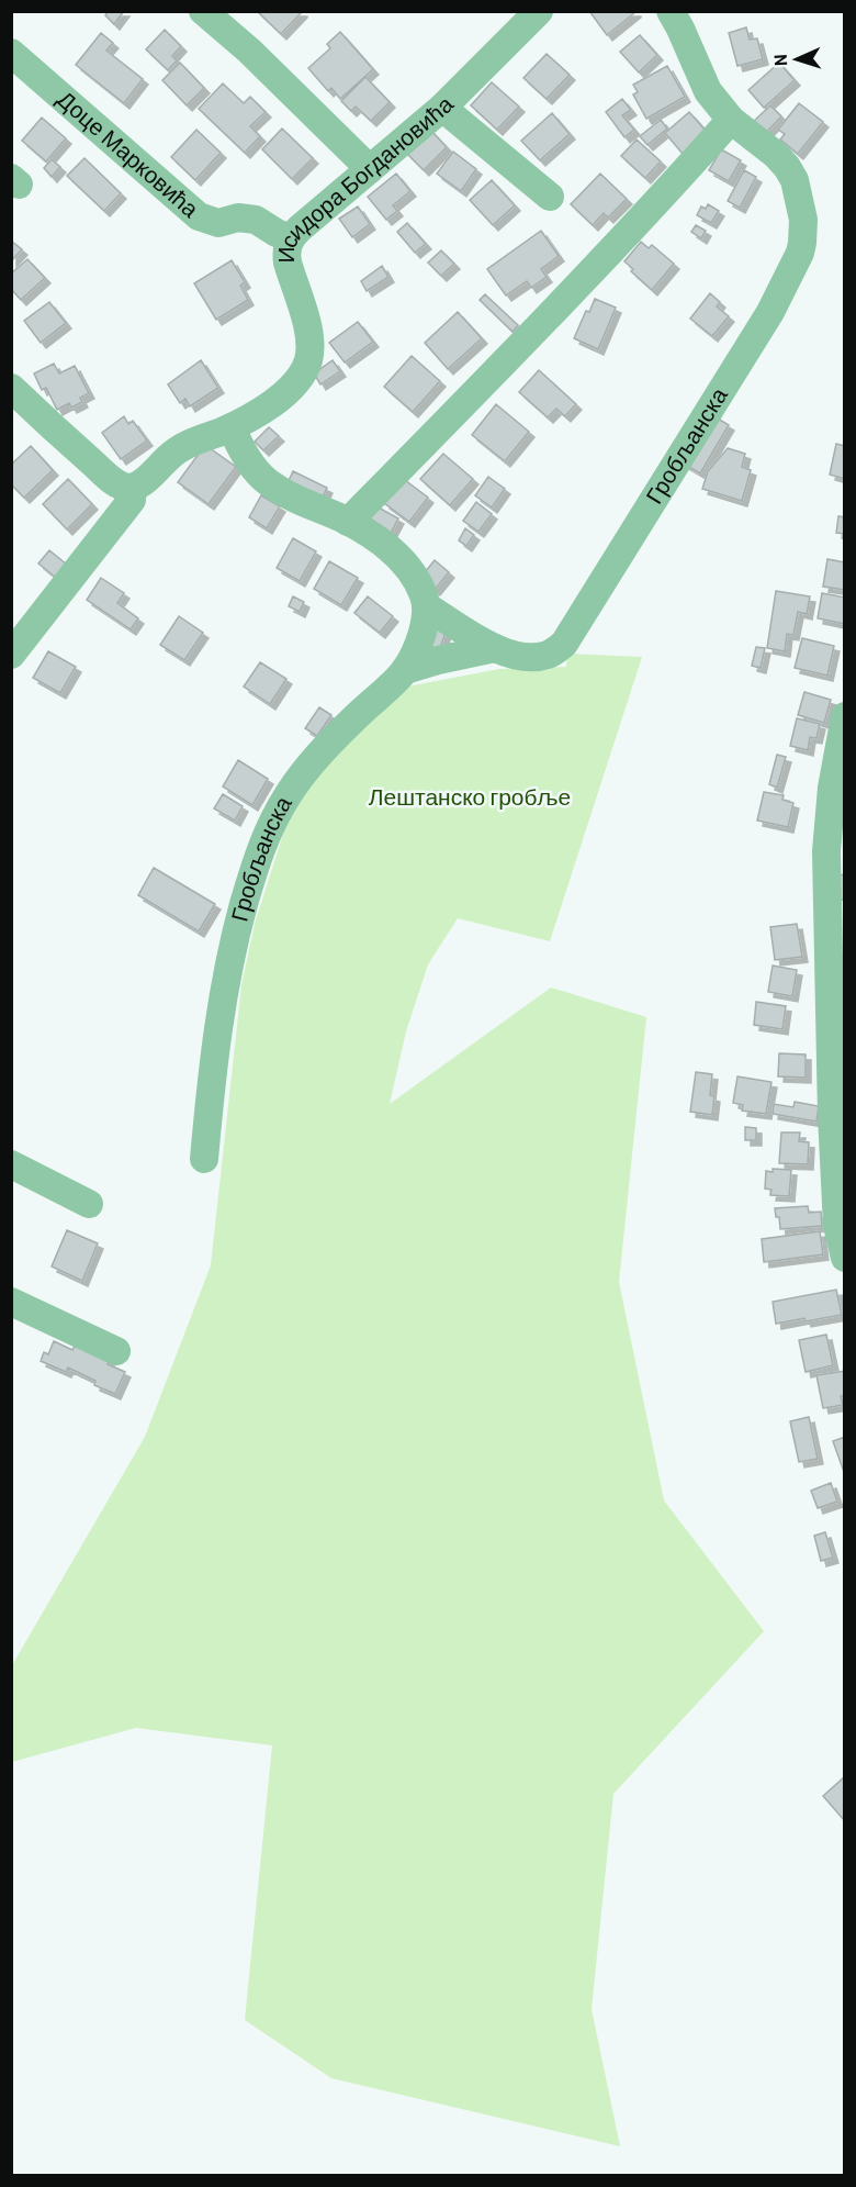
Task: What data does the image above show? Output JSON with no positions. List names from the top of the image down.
{
  "streets": {
    "street": ["Доце Марковића", "Исидора Богдановића", "Гробљанска"]
  },
  "crossings": [
    ["Доце Марковића", "Исидора Богдановића"]
  ],
  "parks": ["Лештанско гробље"],
  "north": "left"
}
